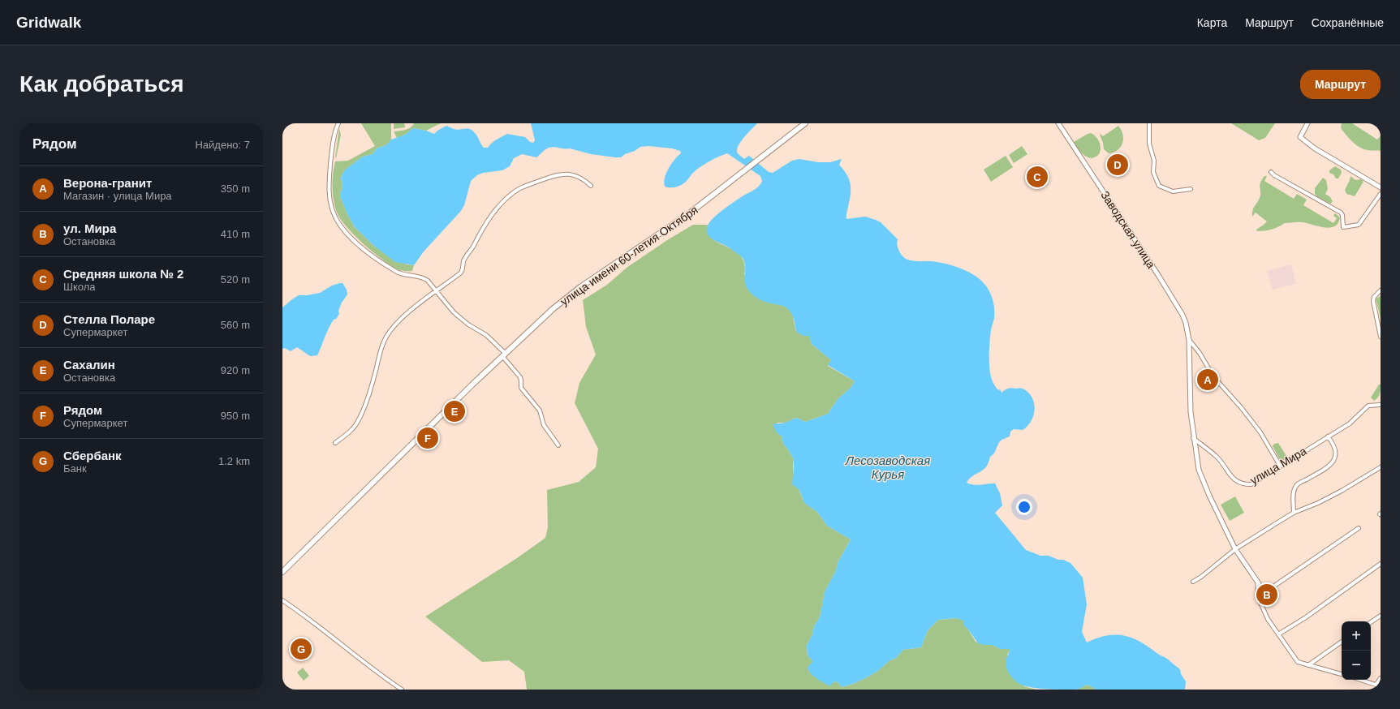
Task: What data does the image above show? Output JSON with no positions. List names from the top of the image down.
{
  "streets": {
    "main road": ["улица имени 60-летия Октября"],
    "street": ["Заводская улица", "улица Мира"]
  },
  "water": ["Лесозаводская Курья"],
  "page": {
    "header": "Gridwalk",
    "nav": ["Карта", "Маршрут", "Сохранённые"],
    "buttons": "Маршрут",
    "title": "Как добраться",
    "heading": ["Рядом", "Найдено: 7"],
    "pins": [
      "D",
      "C",
      "A",
      "E",
      "F",
      "B",
      "G"
    ],
    "list": [
      {
        "mark": "A",
        "name": "Верона-гранит",
        "note": "Магазин · улица Мира",
        "value": "350 m"
      },
      {
        "mark": "B",
        "name": "ул. Мира",
        "note": "Остановка",
        "value": "410 m"
      },
      {
        "mark": "C",
        "name": "Средняя школа № 2",
        "note": "Школа",
        "value": "520 m"
      },
      {
        "mark": "D",
        "name": "Стелла Поларе",
        "note": "Супермаркет",
        "value": "560 m"
      },
      {
        "mark": "E",
        "name": "Сахалин",
        "note": "Остановка",
        "value": "920 m"
      },
      {
        "mark": "F",
        "name": "Рядом",
        "note": "Супермаркет",
        "value": "950 m"
      },
      {
        "mark": "G",
        "name": "Сбербанк",
        "note": "Банк",
        "value": "1.2 km"
      }
    ],
    "map_buttons": ["+", "−"]
  }
}
